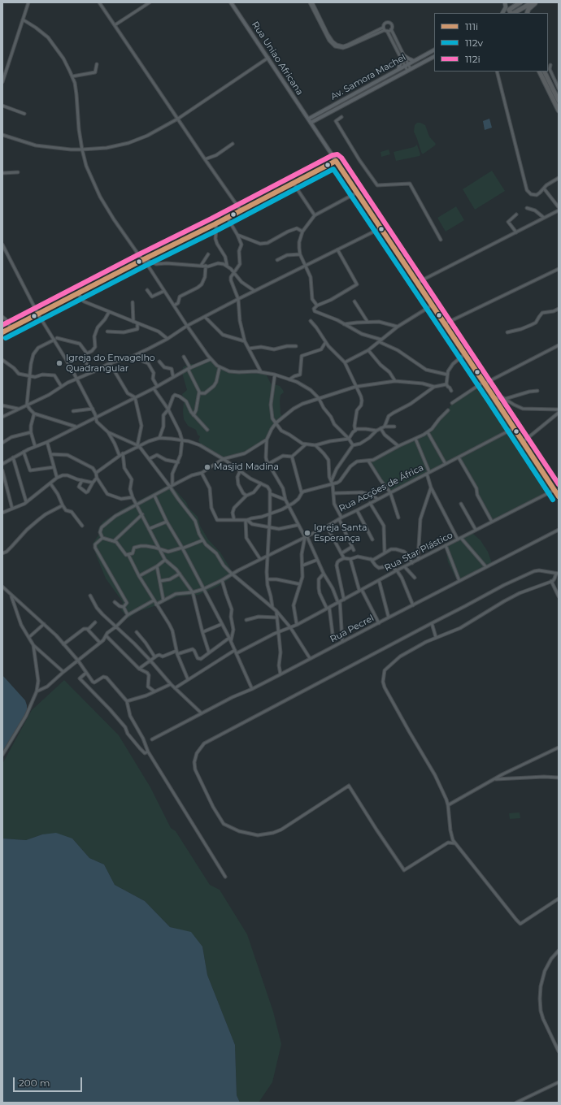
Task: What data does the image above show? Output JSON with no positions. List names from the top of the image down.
{
  "streets": {
    "main road": ["Rua Uniao Africana", "Av. Samora Machel"],
    "street": ["Rua Acções de África", "Rua Star Plástico", "Rua Pecrel"]
  },
  "crossings": [
    ["Rua Uniao Africana", "Av. Samora Machel"],
    ["Rua Uniao Africana", "Rua Acções de África"],
    ["Rua Uniao Africana", "Rua Star Plástico"]
  ],
  "places": ["Igreja do Envagelho Quadrangular", "Masjid Madina", "Igreja Santa Esperança"],
  "lines": ["transit line 112i", "transit line 111i", "transit line 112v"],
  "legend": ["111i", "112v", "112i"],
  "scale_bar": "200 m"
}
